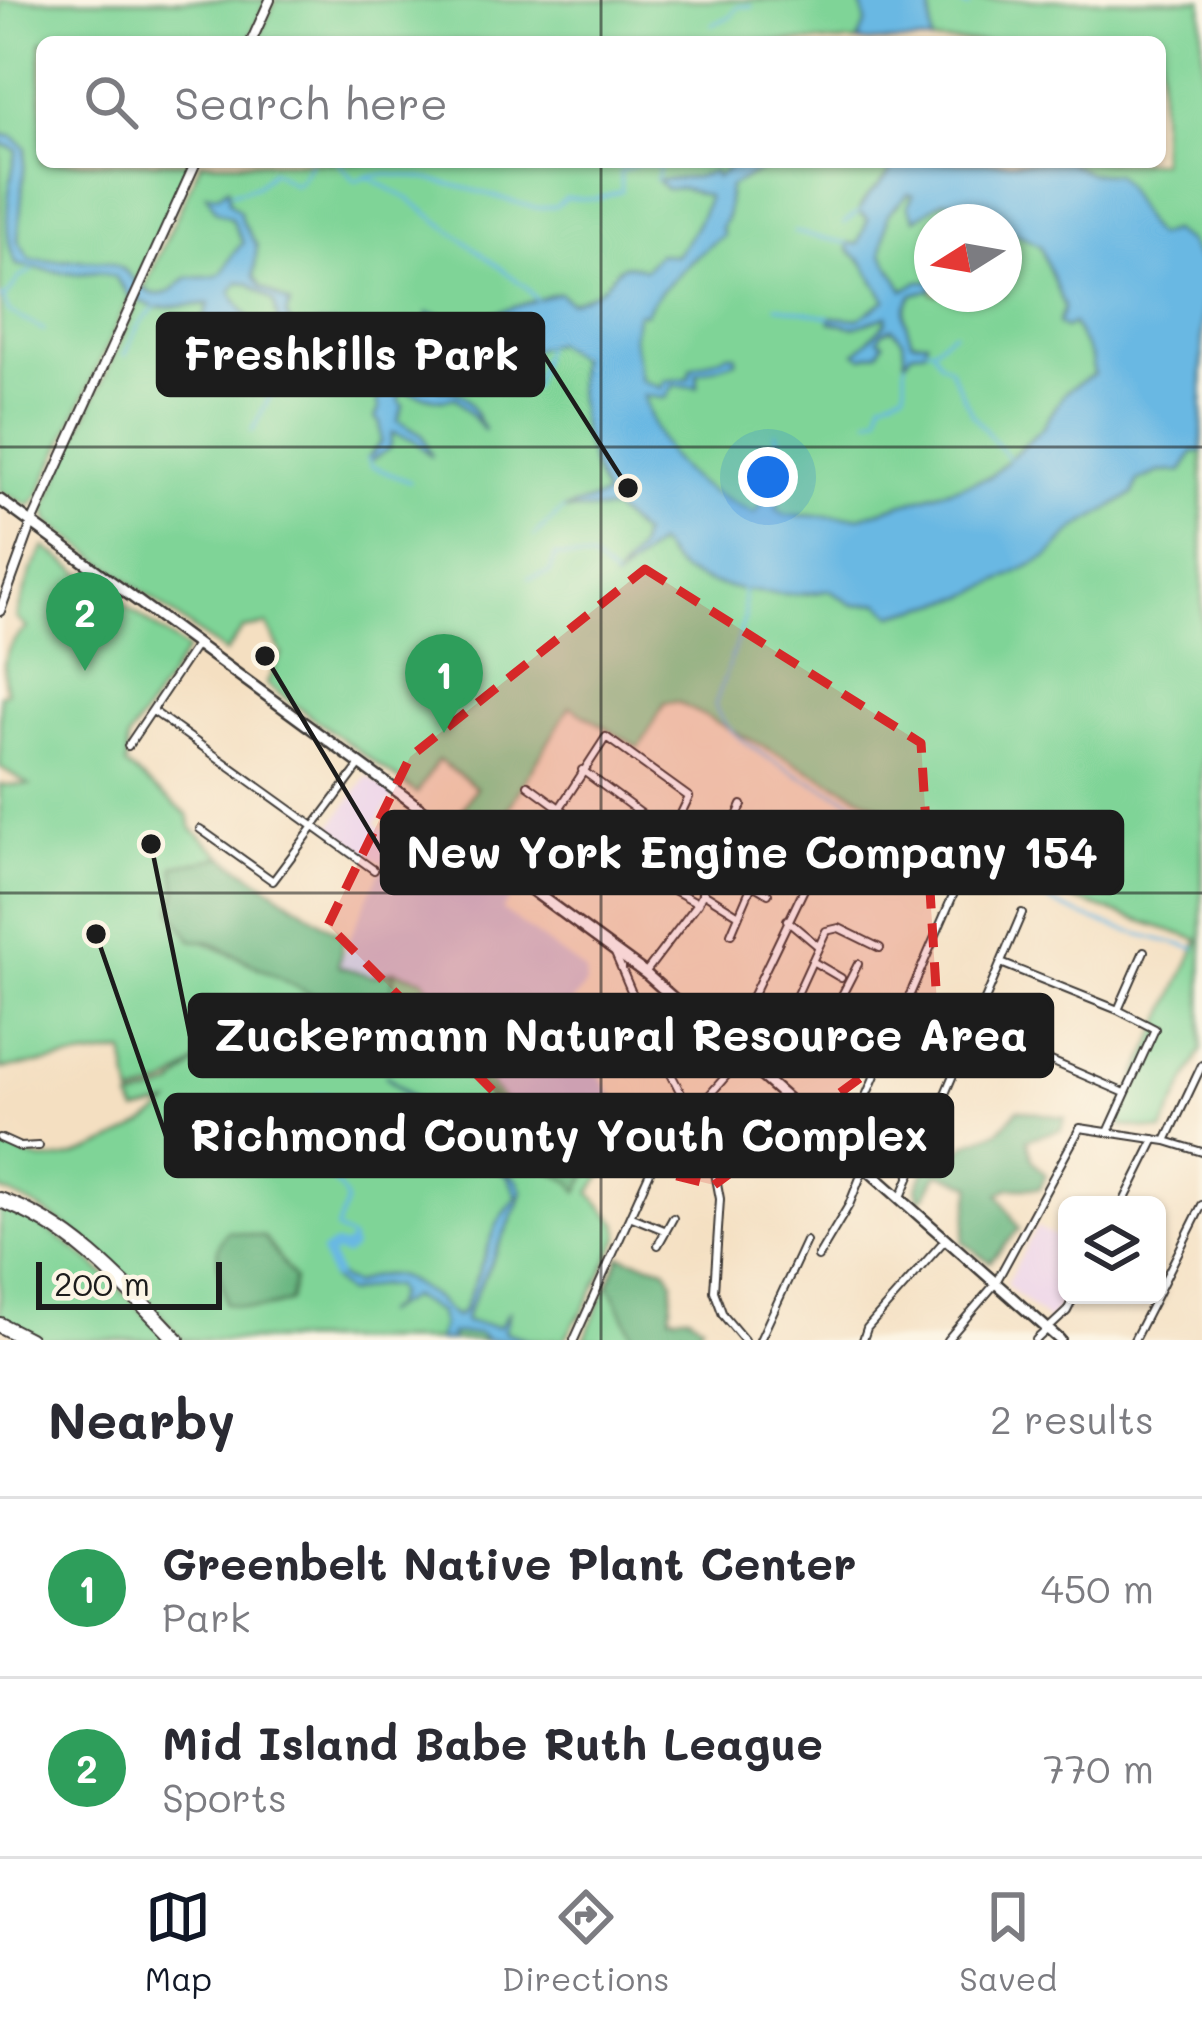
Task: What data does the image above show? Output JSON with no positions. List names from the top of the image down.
{
  "places": [
    "Freshkills Park",
    "New York Engine Company 154",
    "Zuckermann Natural Resource Area",
    "Richmond County Youth Complex"
  ],
  "scale_bar": "200 m",
  "north": "left",
  "page": {
    "search": "Search here",
    "pins": ["2", "1"],
    "scale": "200 m",
    "heading": ["Nearby", "2 results"],
    "list": [
      {
        "mark": "1",
        "name": "Greenbelt Native Plant Center",
        "note": "Park",
        "value": "450 m"
      },
      {
        "mark": "2",
        "name": "Mid Island Babe Ruth League",
        "note": "Sports",
        "value": "770 m"
      }
    ],
    "nav": ["Map", "Directions", "Saved"]
  }
}
